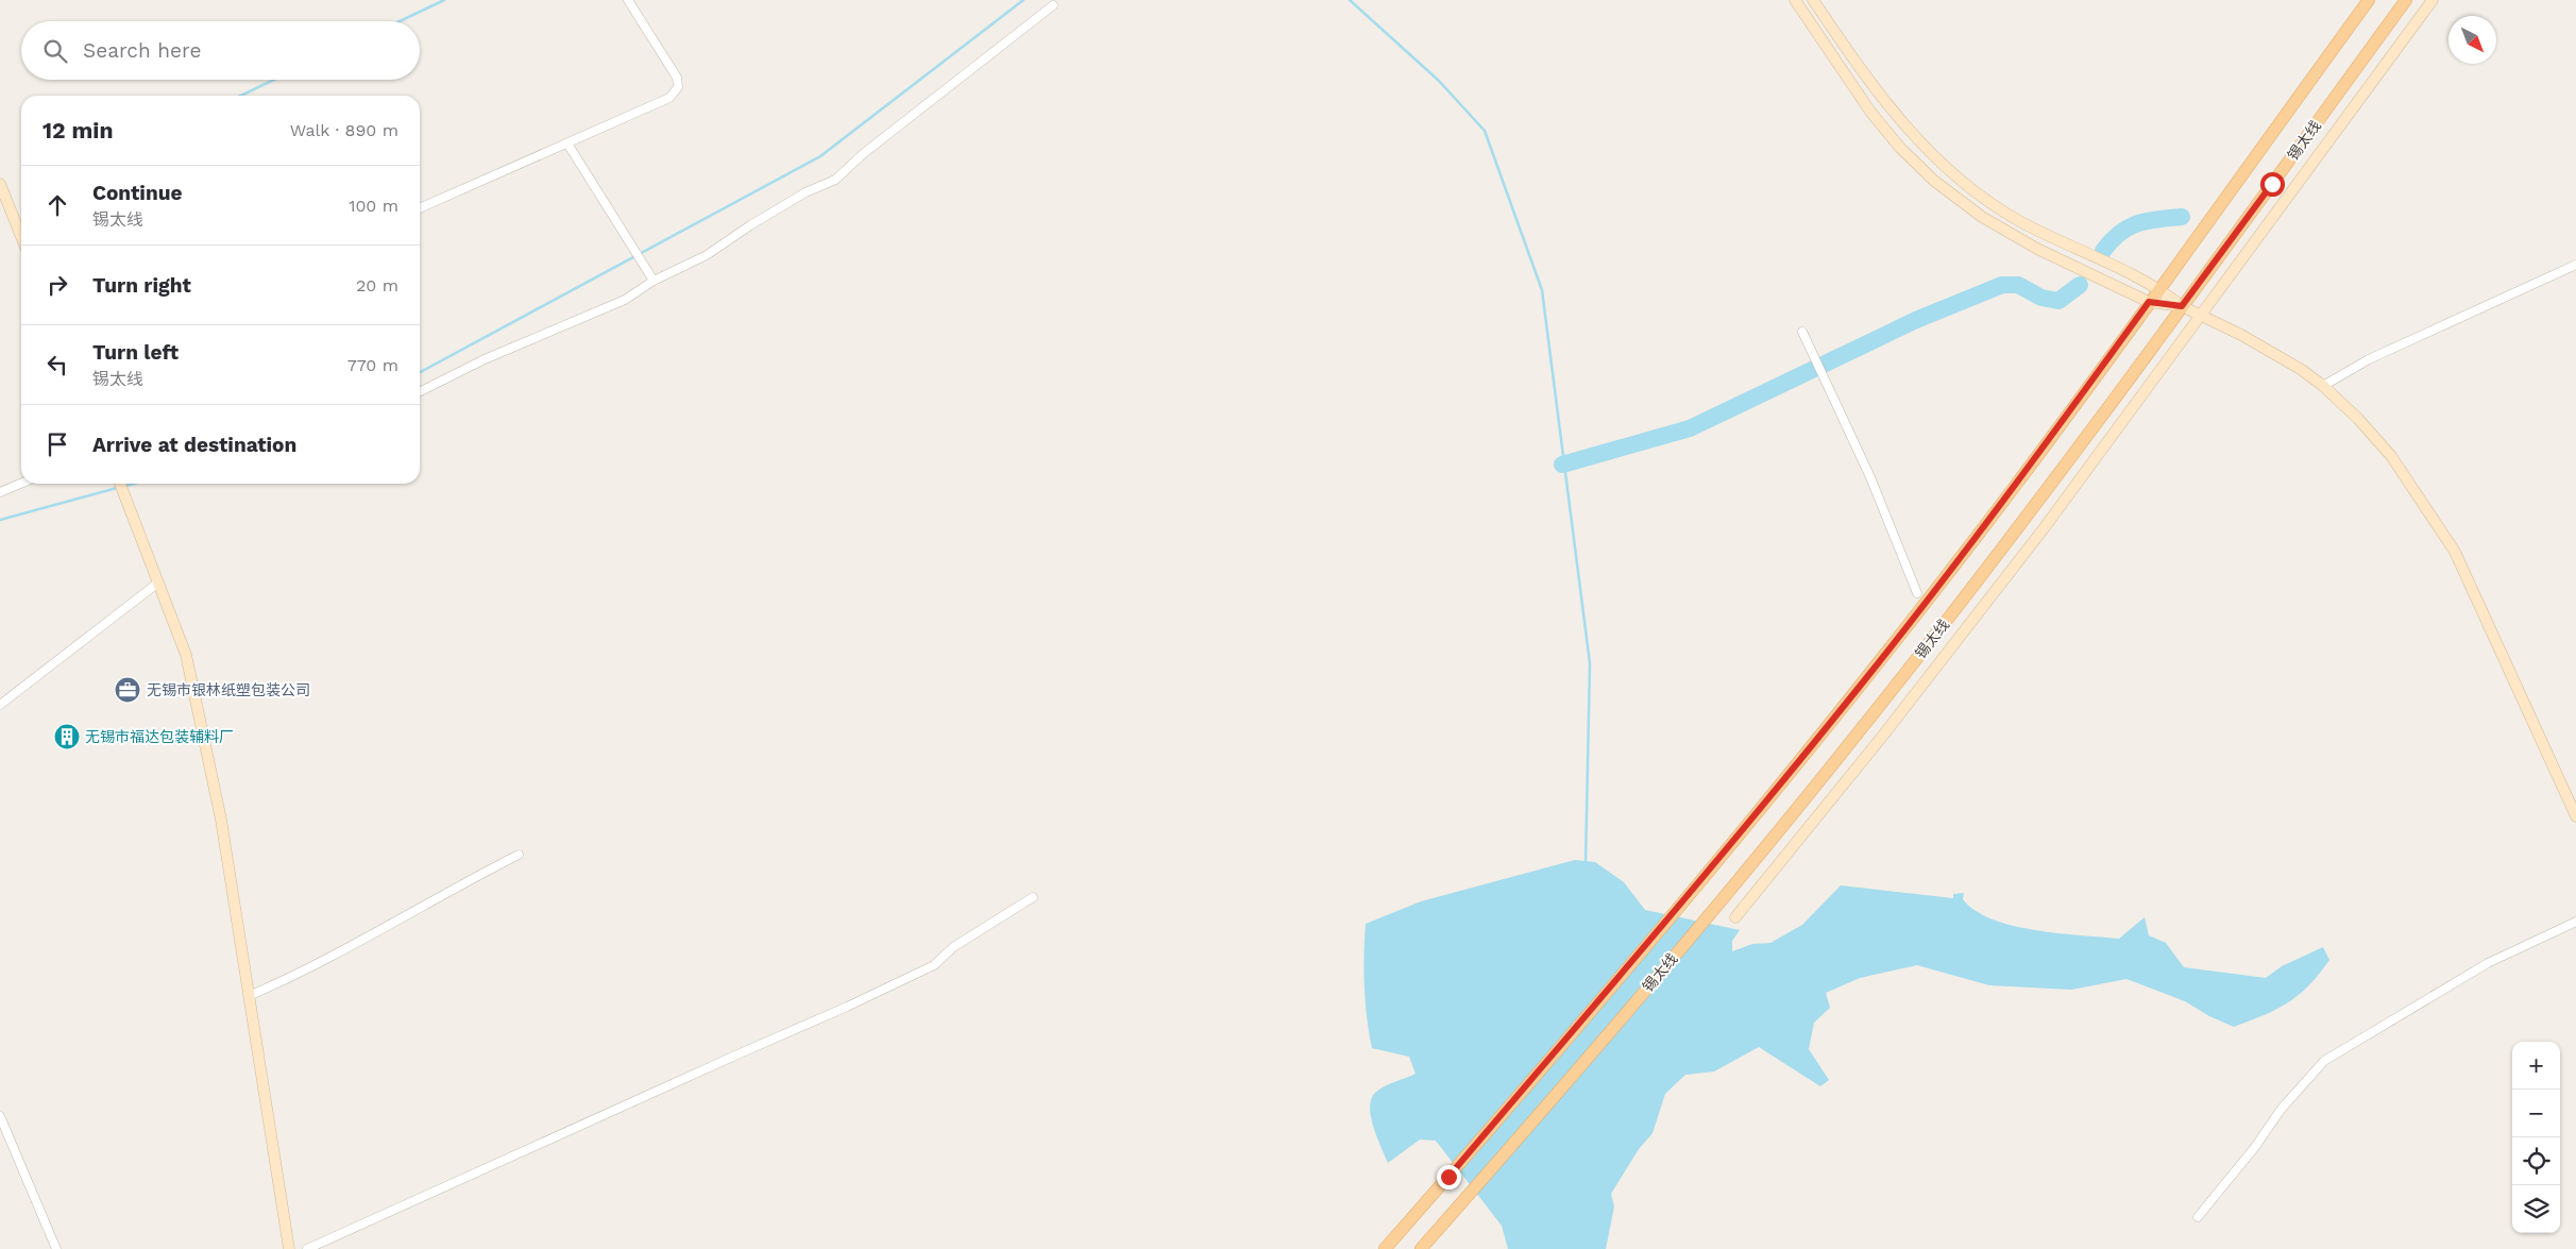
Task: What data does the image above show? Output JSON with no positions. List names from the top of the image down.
{
  "streets": {
    "main road": ["锡太线"]
  },
  "places": {
    "office": ["无锡市银林纸塑包装公司"],
    "building": ["无锡市福达包装辅料厂"]
  },
  "north": "bottom right",
  "page": {
    "search": "Search here",
    "heading": ["12 min", "Walk · 890 m"],
    "list": [
      ["Continue", "锡太线", "100 m"],
      ["Turn right", "20 m"],
      ["Turn left", "锡太线", "770 m"],
      "Arrive at destination"
    ],
    "map_buttons": ["+", "−"]
  }
}
